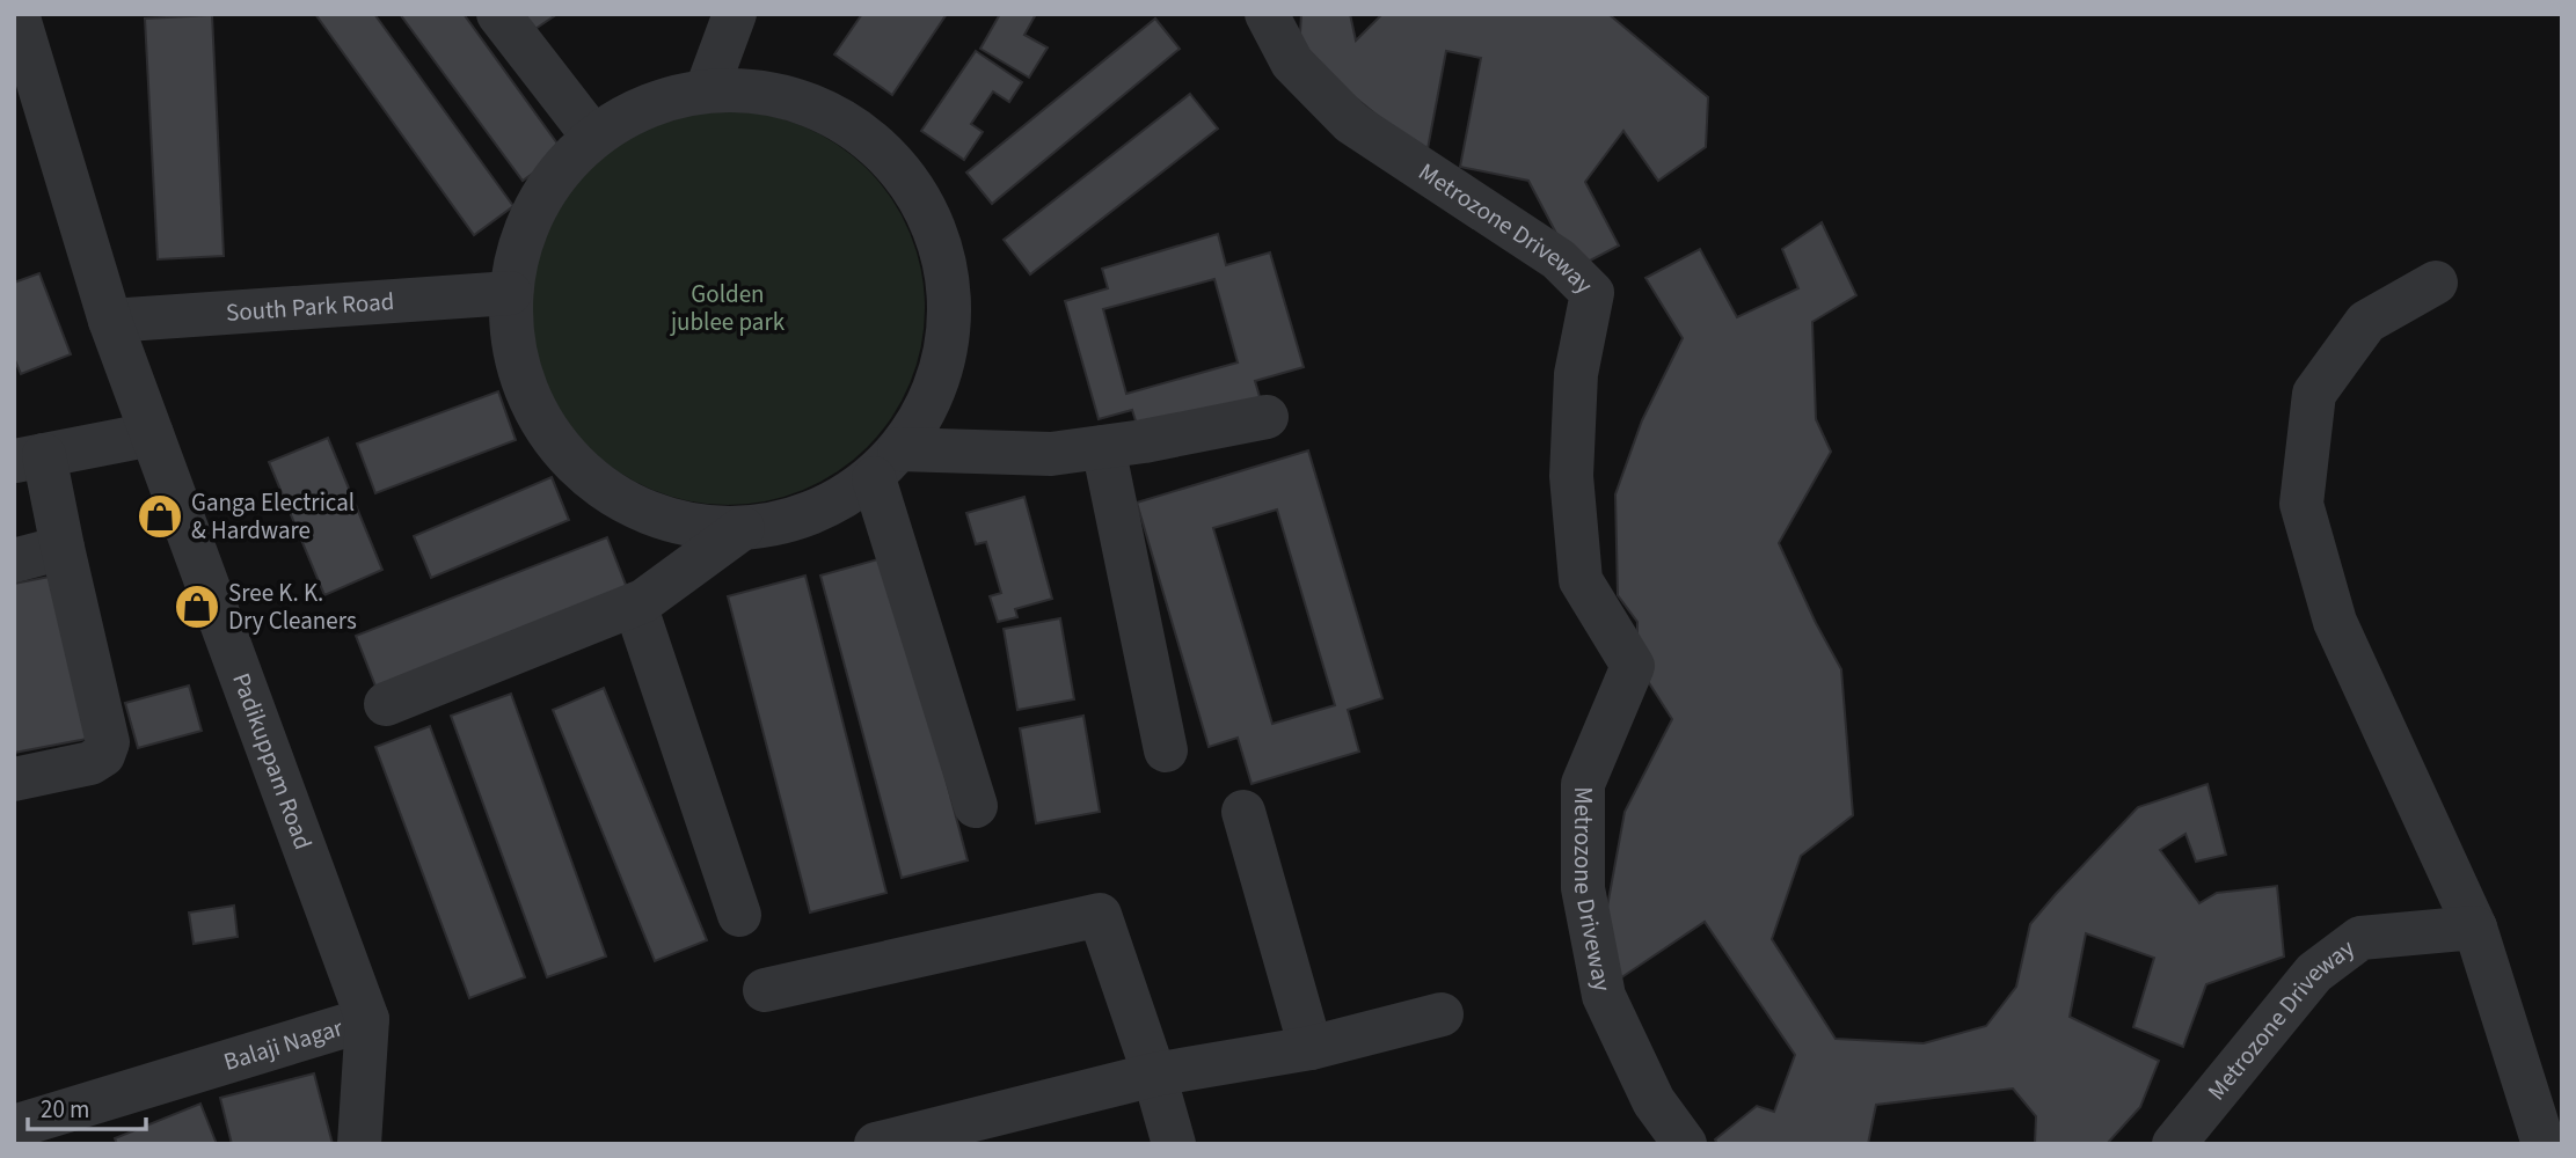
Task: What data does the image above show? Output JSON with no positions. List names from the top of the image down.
{
  "streets": {
    "street": [
      "Metrozone Driveway",
      "South Park Road",
      "Padikuppam Road",
      "Balaji Nagar"
    ]
  },
  "crossings": [
    ["South Park Road", "Padikuppam Road"],
    ["Padikuppam Road", "Balaji Nagar"]
  ],
  "parks": ["Golden jublee park"],
  "places": {
    "shop": ["Ganga Electrical & Hardware", "Sree K. K. Dry Cleaners"]
  },
  "scale_bar": "20 m"
}
